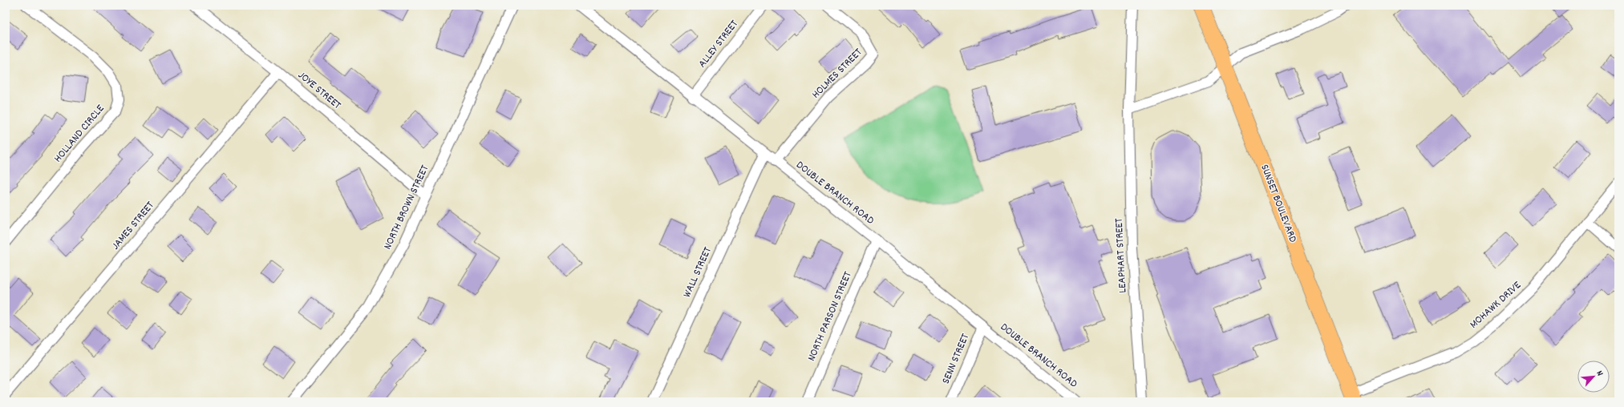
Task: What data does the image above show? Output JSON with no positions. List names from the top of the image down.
{
  "streets": {
    "main road": ["SUNSET BOULEVARD"],
    "street": [
      "ALLEY STREET",
      "HOLMES STREET",
      "JOYE STREET",
      "HOLLAND CIRCLE",
      "DOUBLE BRANCH ROAD",
      "NORTH BROWN STREET",
      "JAMES STREET",
      "LEAPHART STREET",
      "WALL STREET",
      "MOHAWK DRIVE",
      "NORTH PARSON STREET",
      "SENN STREET"
    ]
  },
  "crossings": [
    ["ALLEY STREET", "DOUBLE BRANCH ROAD"],
    ["HOLMES STREET", "DOUBLE BRANCH ROAD"],
    ["JOYE STREET", "NORTH BROWN STREET"],
    ["JOYE STREET", "JAMES STREET"],
    ["DOUBLE BRANCH ROAD", "WALL STREET"],
    ["DOUBLE BRANCH ROAD", "NORTH PARSON STREET"],
    ["DOUBLE BRANCH ROAD", "SENN STREET"],
    ["SUNSET BOULEVARD", "MOHAWK DRIVE"]
  ],
  "north": "top right"
}
